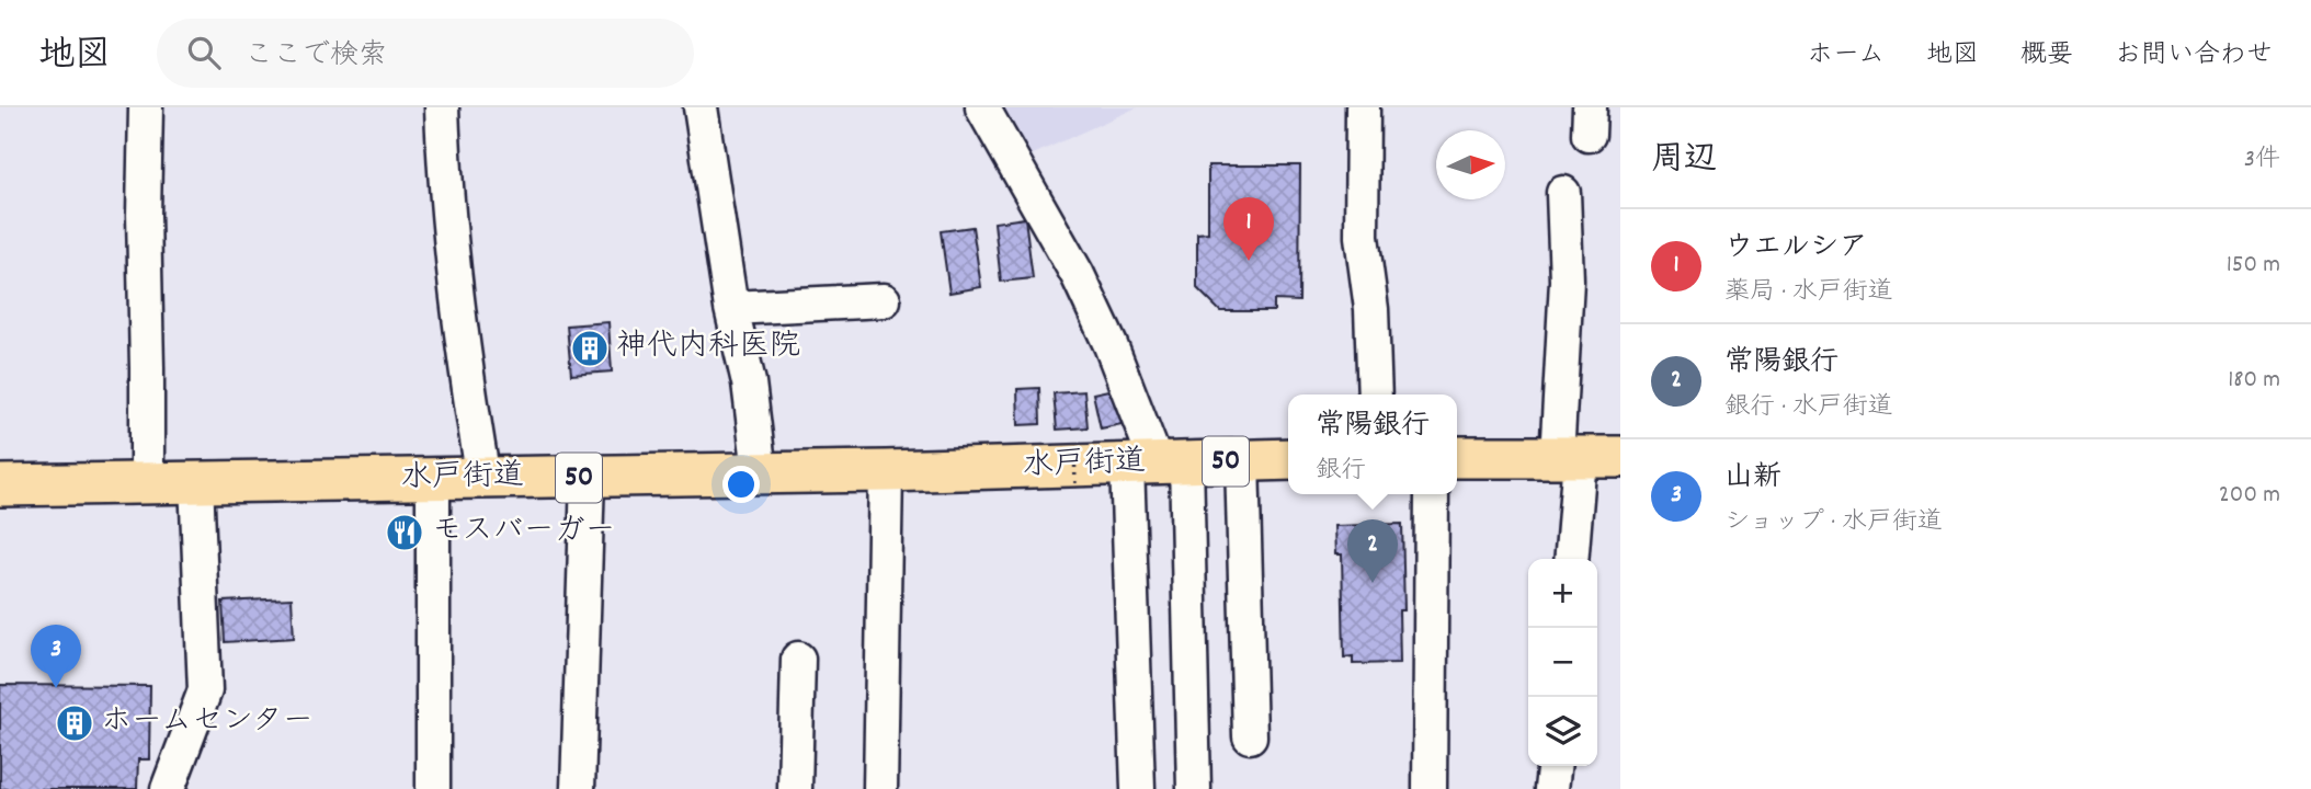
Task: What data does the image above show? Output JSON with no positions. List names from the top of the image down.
{
  "streets": {
    "main road": ["50", "水戸街道"]
  },
  "places": {
    "building": ["神代内科医院", "ホームセンター"],
    "restaurant": ["モスバーガー"]
  },
  "north": "right",
  "page": {
    "header": "地図",
    "search": "ここで検索",
    "nav": [
      "ホーム",
      "地図",
      "概要",
      "お問い合わせ"
    ],
    "heading": ["周辺", "3件"],
    "pins": ["1", "2", "3"],
    "list": [
      {
        "mark": "1",
        "name": "ウエルシア",
        "note": "薬局 · 水戸街道",
        "value": "150 m"
      },
      {
        "mark": "2",
        "name": "常陽銀行",
        "note": "銀行 · 水戸街道",
        "value": "180 m"
      },
      {
        "mark": "3",
        "name": "山新",
        "note": "ショップ · 水戸街道",
        "value": "200 m"
      }
    ],
    "popup": ["常陽銀行", "銀行"],
    "map_buttons": ["+", "−"]
  }
}
